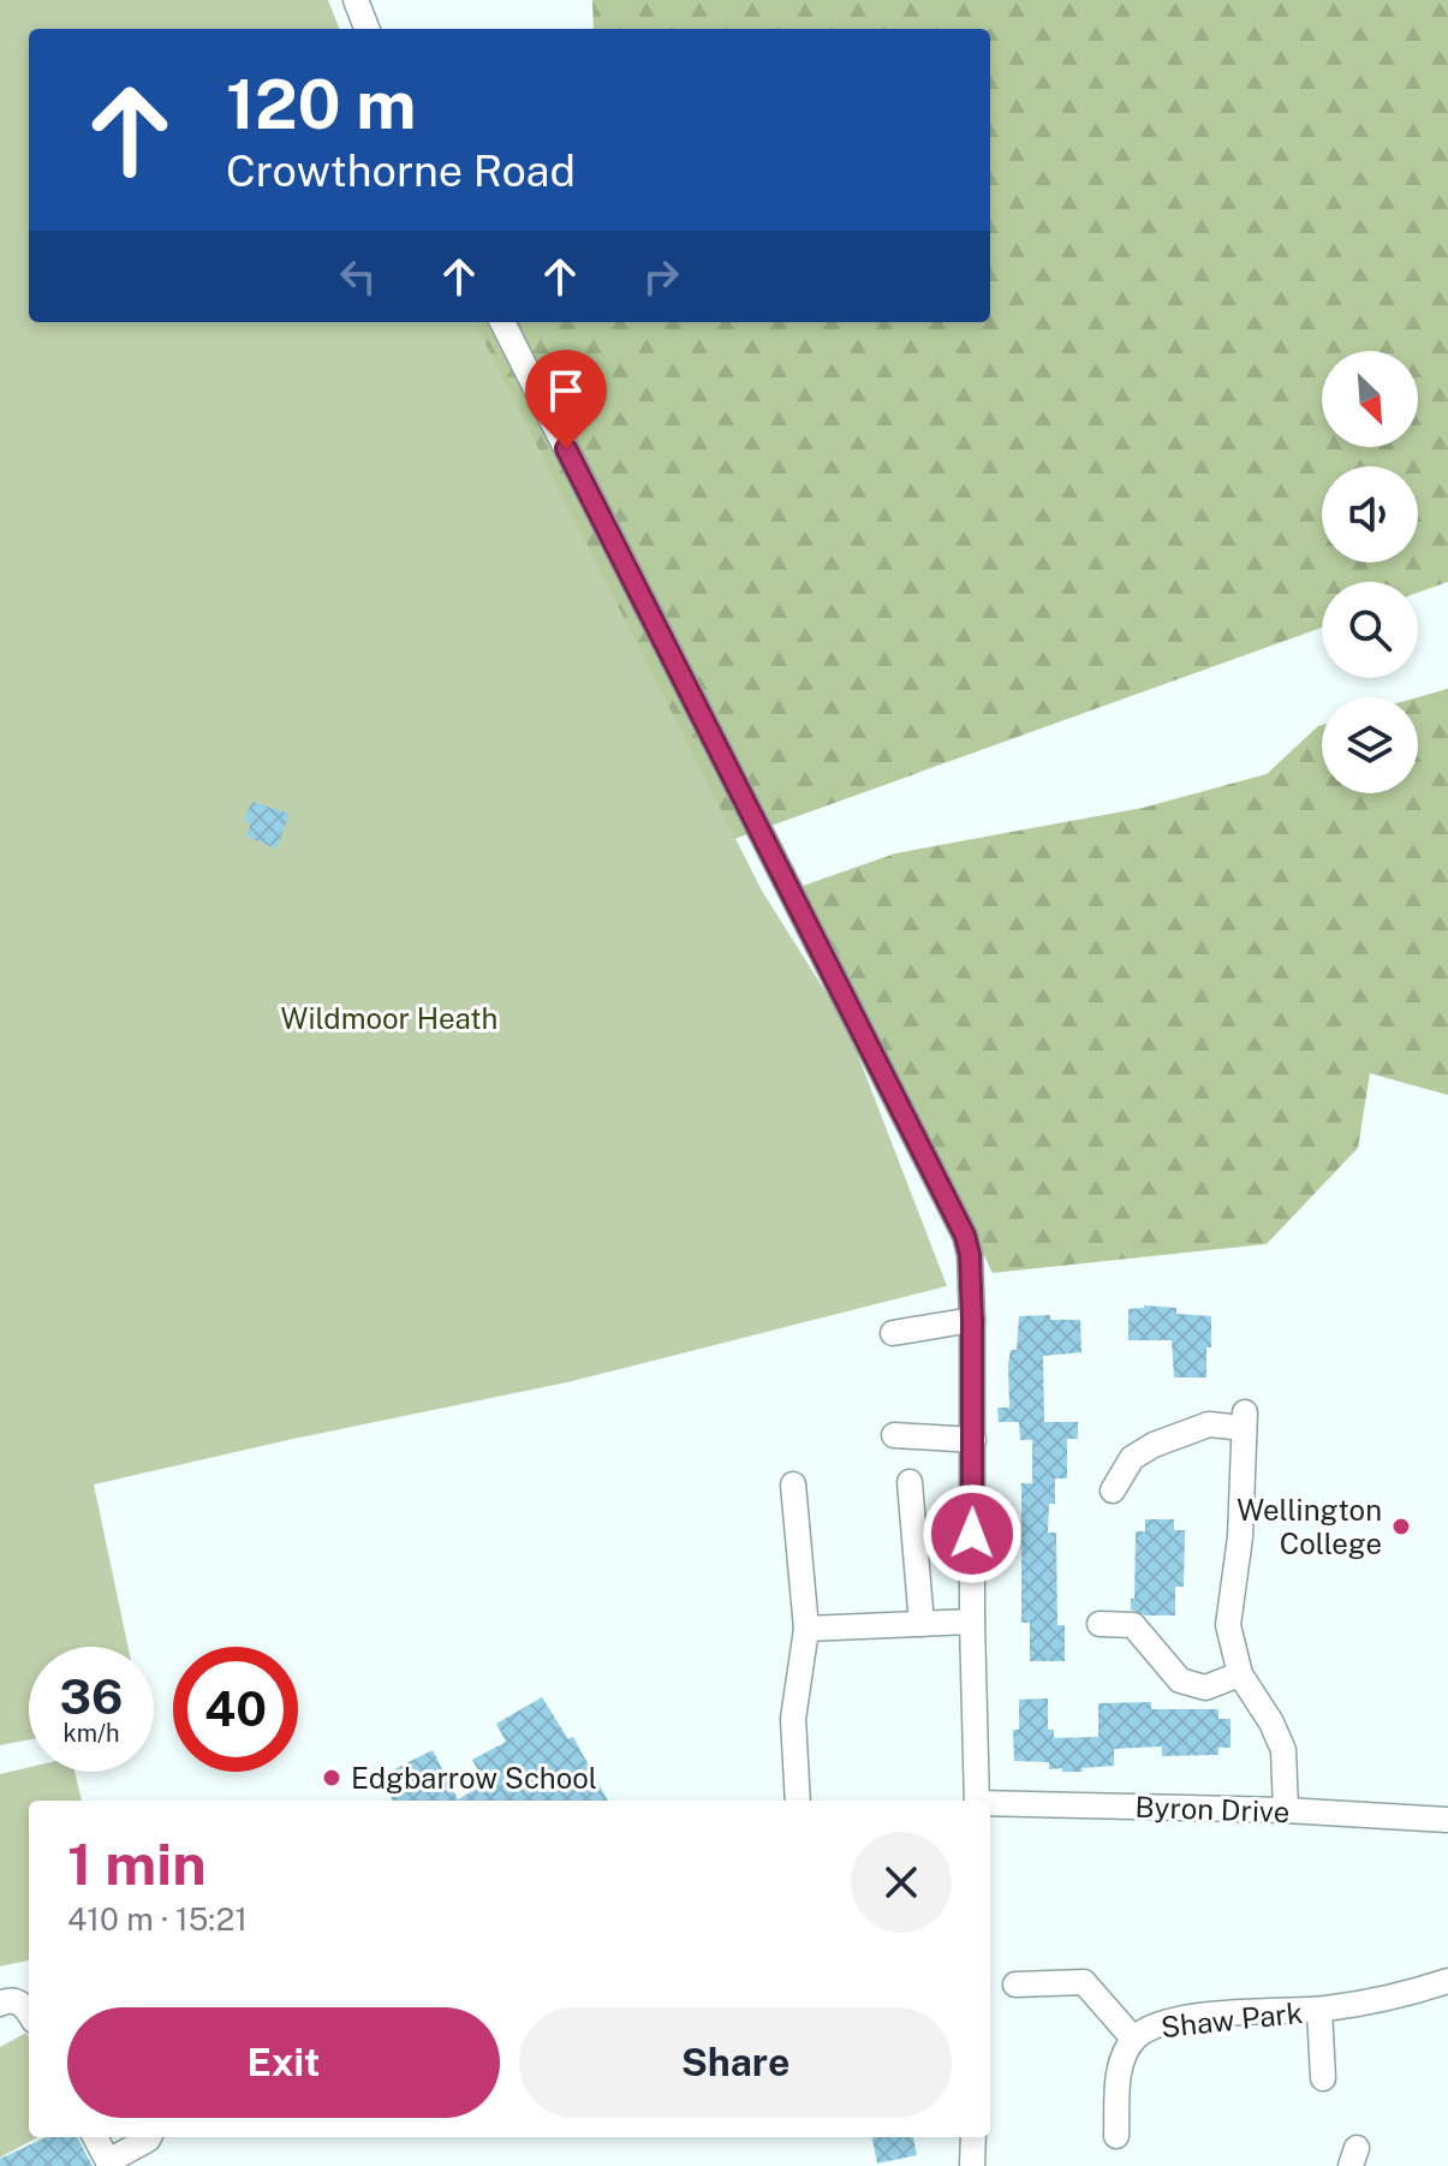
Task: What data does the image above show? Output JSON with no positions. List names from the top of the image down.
{
  "streets": {
    "street": ["Byron Drive", "Shaw Park"]
  },
  "parks": ["Wildmoor Heath"],
  "places": ["Wellington College", "Edgbarrow School"],
  "north": "bottom right",
  "page": {
    "turn": ["120 m", "Crowthorne Road"],
    "speed": "36 km/h",
    "limit": "40",
    "heading": ["1 min", "410 m · 15:21"],
    "buttons": ["Exit", "Share"]
  }
}
